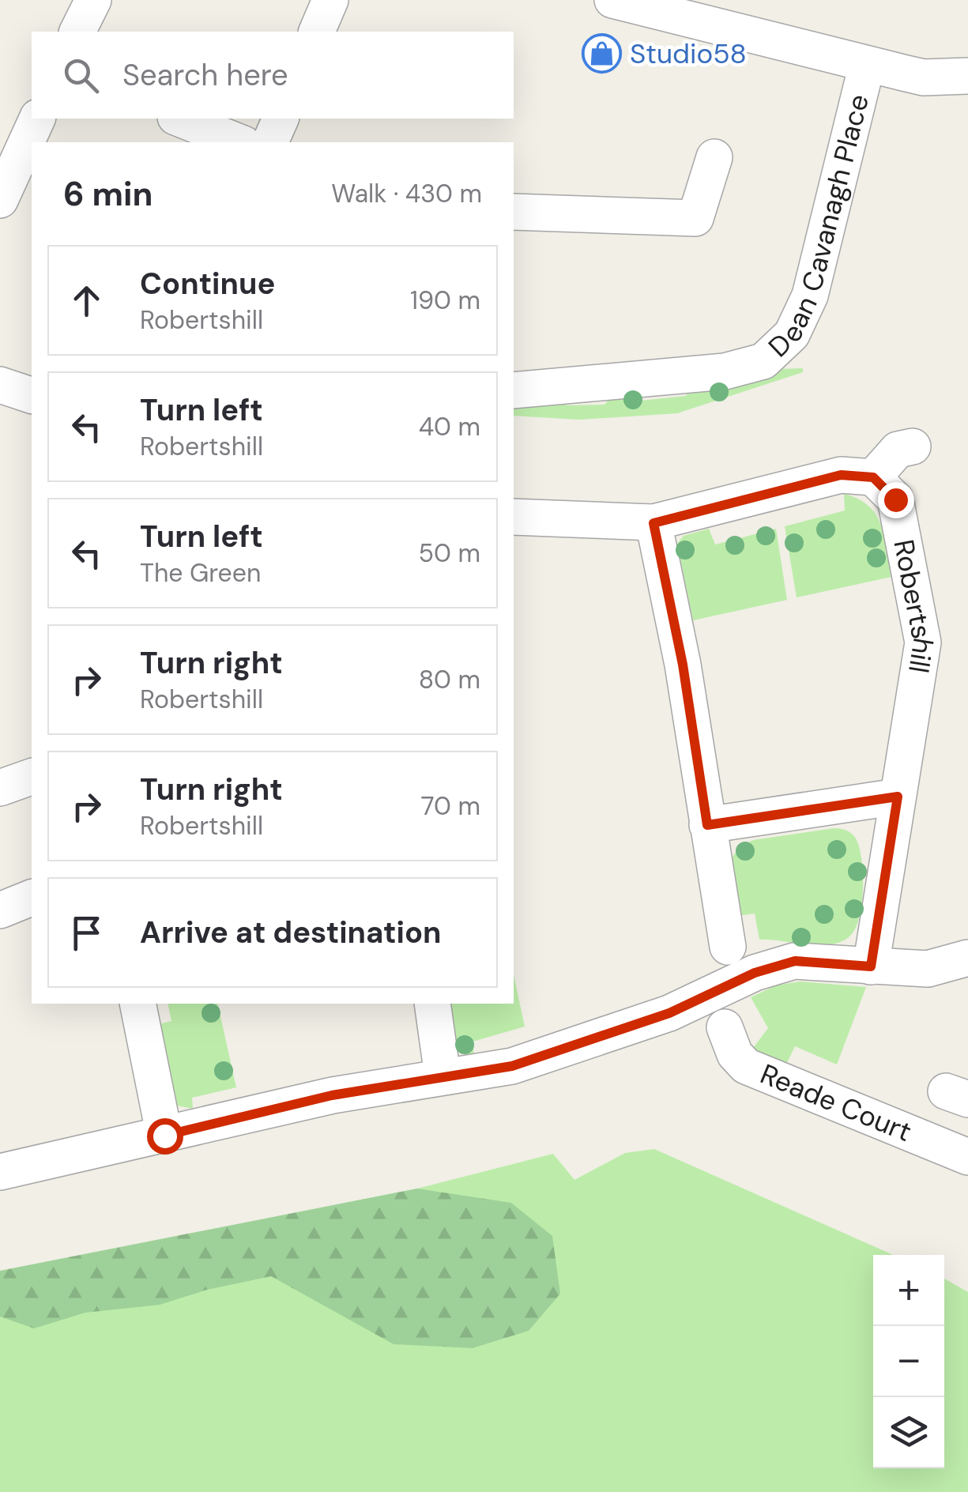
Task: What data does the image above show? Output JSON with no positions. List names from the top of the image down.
{
  "streets": {
    "street": ["Dean Cavanagh Place", "Robertshill", "Reade Court"]
  },
  "places": {
    "shop": ["Studio58"]
  },
  "page": {
    "search": "Search here",
    "heading": ["6 min", "Walk · 430 m"],
    "list": [
      ["Continue", "Robertshill", "190 m"],
      ["Turn left", "Robertshill", "40 m"],
      ["Turn left", "The Green", "50 m"],
      ["Turn right", "Robertshill", "80 m"],
      ["Turn right", "Robertshill", "70 m"],
      "Arrive at destination"
    ],
    "map_buttons": ["+", "−"]
  }
}
